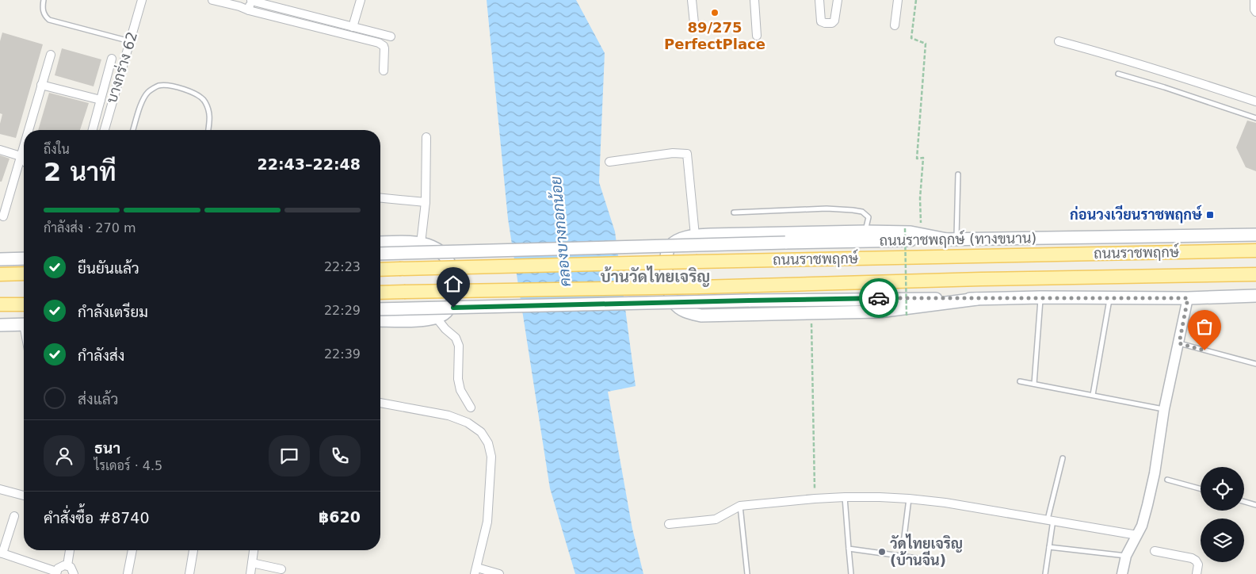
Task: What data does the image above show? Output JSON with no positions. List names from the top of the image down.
{
  "streets": {
    "main road": ["ถนนราชพฤกษ์ (ทางขนาน)", "ถนนราชพฤกษ์"],
    "street": ["บางกร่าง 62"]
  },
  "districts": ["บ้านวัดไทยเจริญ"],
  "water": ["คลองบางกอกน้อย"],
  "places": {
    "other": ["89/275 PerfectPlace", "วัดไทยเจริญ (บ้านจีน)"],
    "transit": ["ก่อนวงเวียนราชพฤกษ์"]
  },
  "page": {
    "heading": ["2 นาที", "ถึงใน", "22:43–22:48"],
    "panel": [
      "ธนา",
      "ไรเดอร์ · 4.5",
      "คำสั่งซื้อ #8740",
      "฿620"
    ],
    "bar": "กำลังส่ง · 270 m",
    "list": [
      ["ยืนยันแล้ว", "22:23"],
      ["กำลังเตรียม", "22:29"],
      ["กำลังส่ง", "22:39"],
      "ส่งแล้ว"
    ]
  }
}
